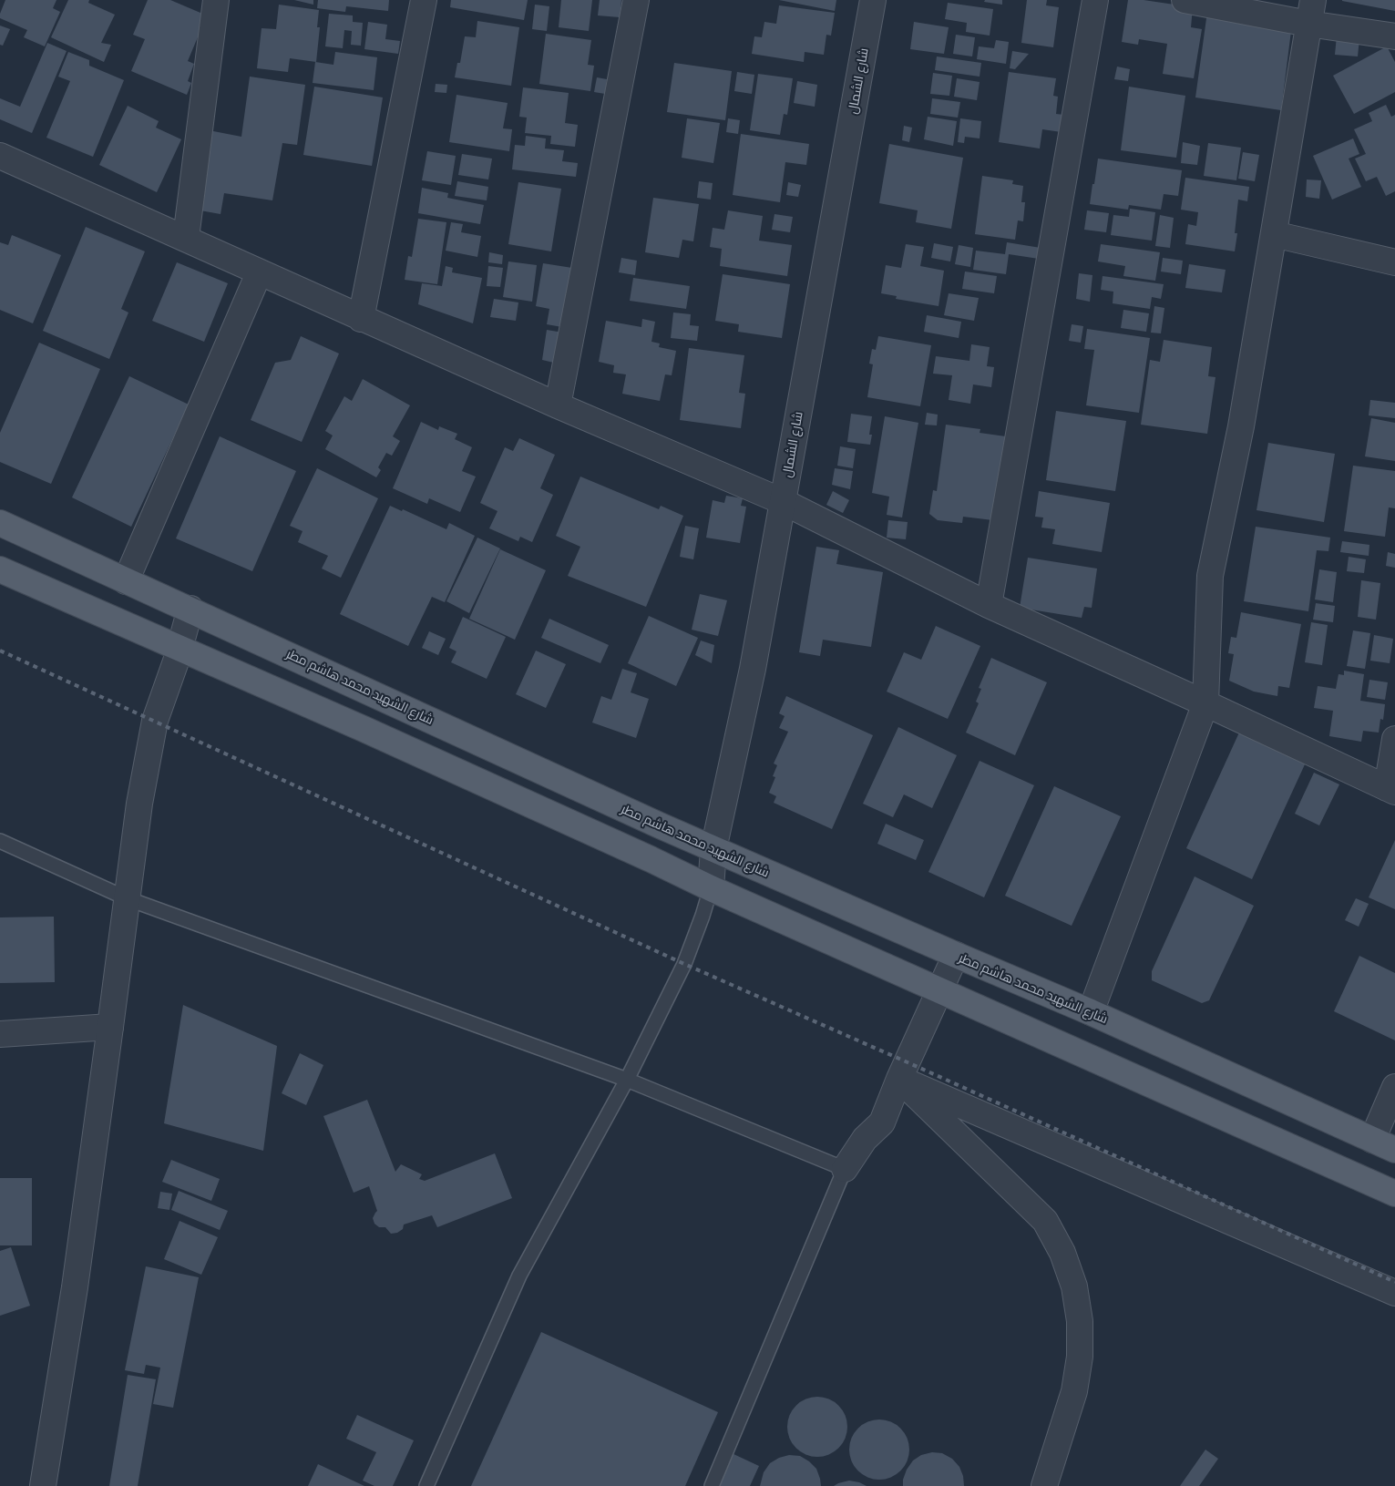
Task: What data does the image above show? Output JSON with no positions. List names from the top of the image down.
{
  "streets": {
    "main road": ["شارع الشهيد محمد هاشم مطر"],
    "street": ["شارع الشمال"]
  },
  "crossings": [
    ["شارع الشمال", "شارع الشهيد محمد هاشم مطر"]
  ]
}
